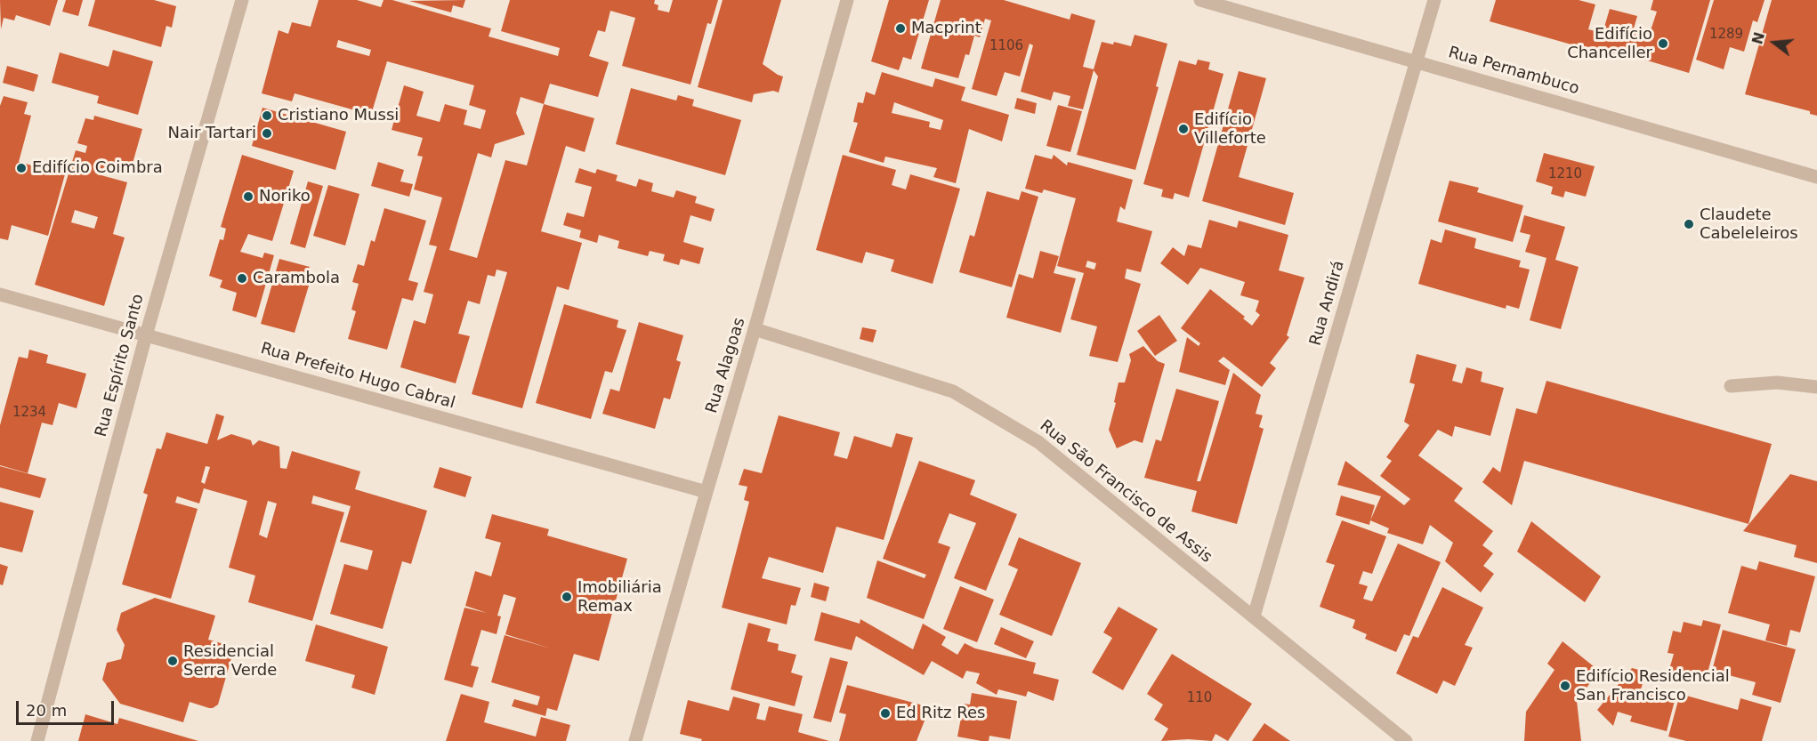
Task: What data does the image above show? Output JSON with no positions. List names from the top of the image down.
{
  "streets": {
    "street": [
      "Rua Pernambuco",
      "Rua Andirá",
      "Rua Espírito Santo",
      "Rua Alagoas",
      "Rua Prefeito Hugo Cabral",
      "Rua São Francisco de Assis"
    ]
  },
  "crossings": [
    ["Rua Pernambuco", "Rua Andirá"],
    ["Rua Andirá", "Rua São Francisco de Assis"],
    ["Rua Espírito Santo", "Rua Prefeito Hugo Cabral"],
    ["Rua Alagoas", "Rua Prefeito Hugo Cabral"],
    ["Rua Alagoas", "Rua São Francisco de Assis"]
  ],
  "places": [
    "Macprint",
    "Edifício Chanceller",
    "Cristiano Mussi",
    "Edifício Villeforte",
    "Nair Tartari",
    "Edifício Coimbra",
    "Noriko",
    "Claudete Cabeleleiros",
    "Carambola",
    "Imobiliária Remax",
    "Residencial Serra Verde",
    "Edifício Residencial San Francisco",
    "Ed Ritz Res"
  ],
  "house_numbers": [
    "1289",
    "1106",
    "1210",
    "1234",
    "110"
  ],
  "scale_bar": "20 m",
  "north": "left"
}
